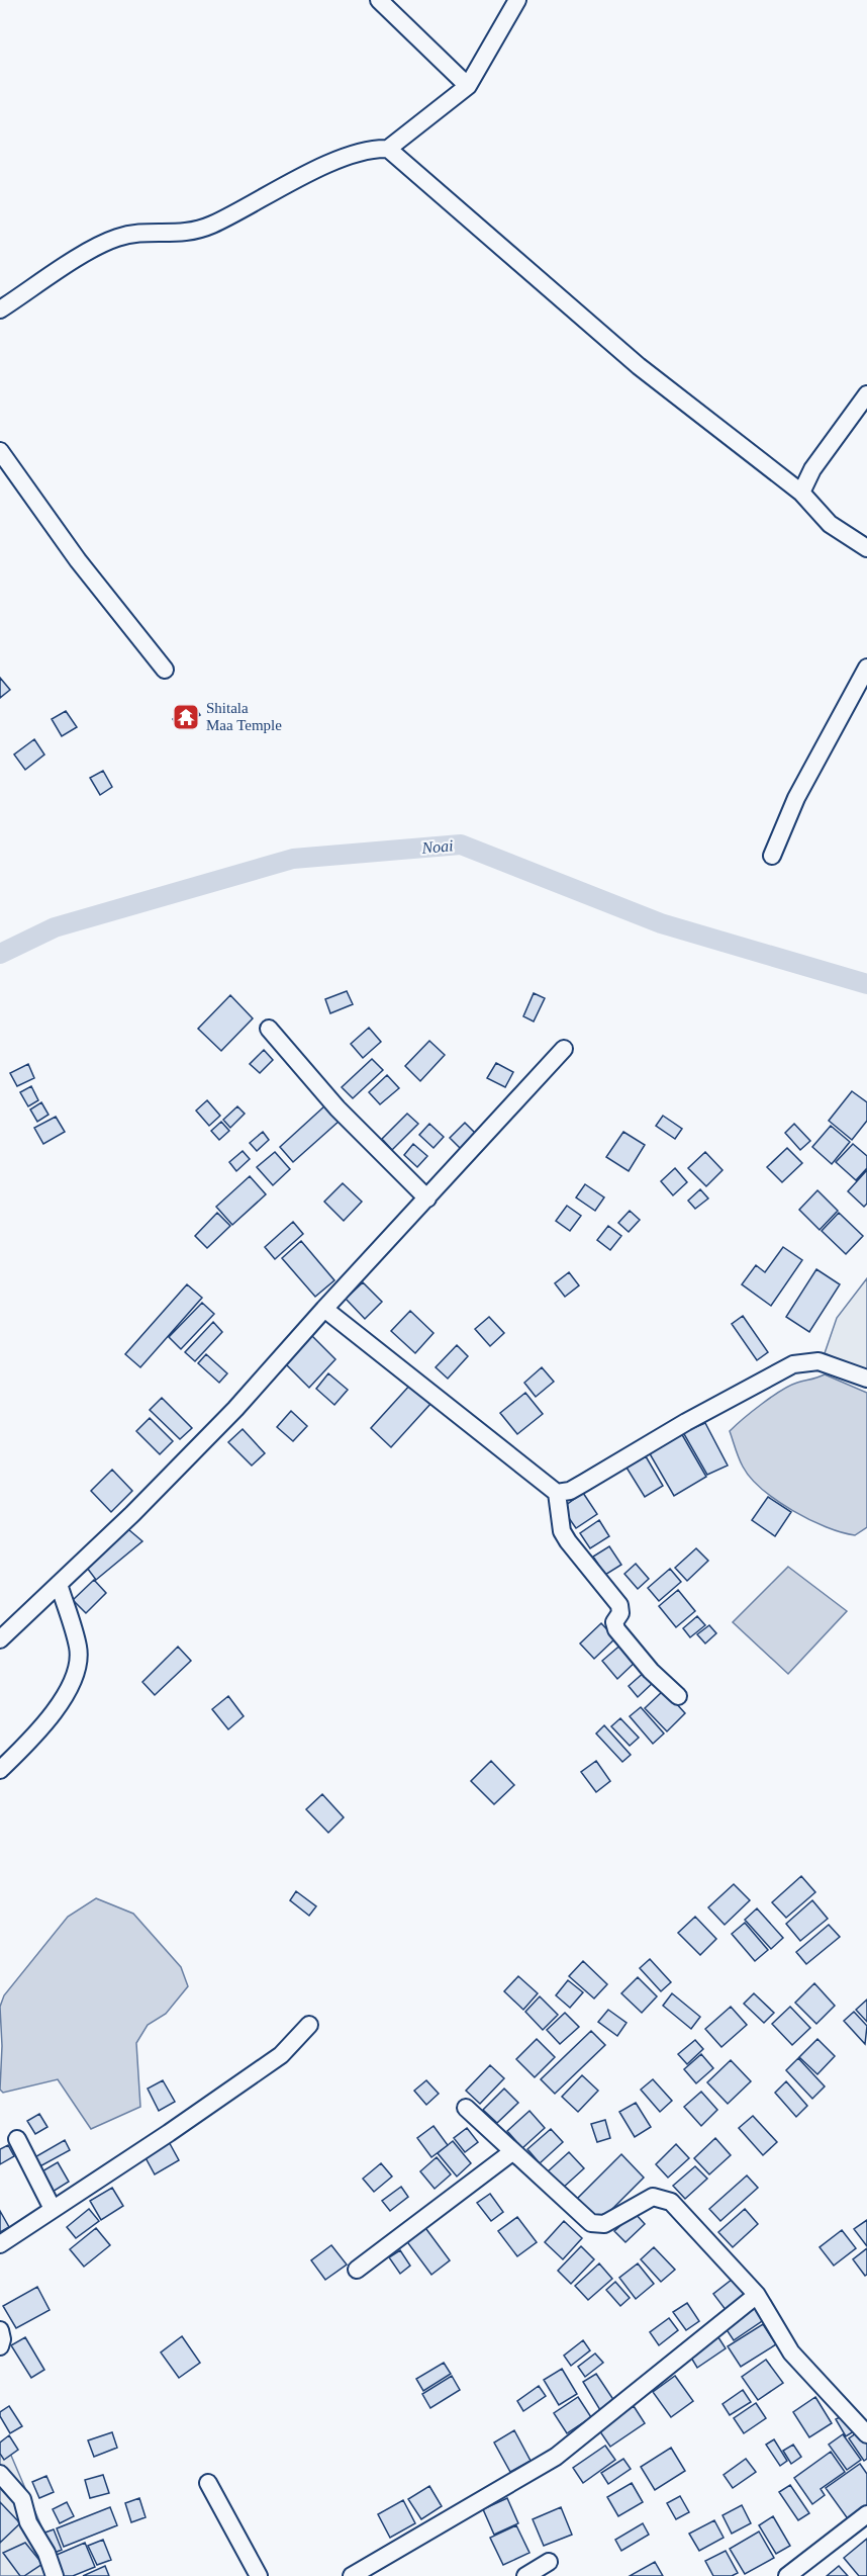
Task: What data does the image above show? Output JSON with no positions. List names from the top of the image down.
{
  "water": ["Noai"],
  "places": {
    "temple": ["Shitala Maa Temple"]
  }
}
